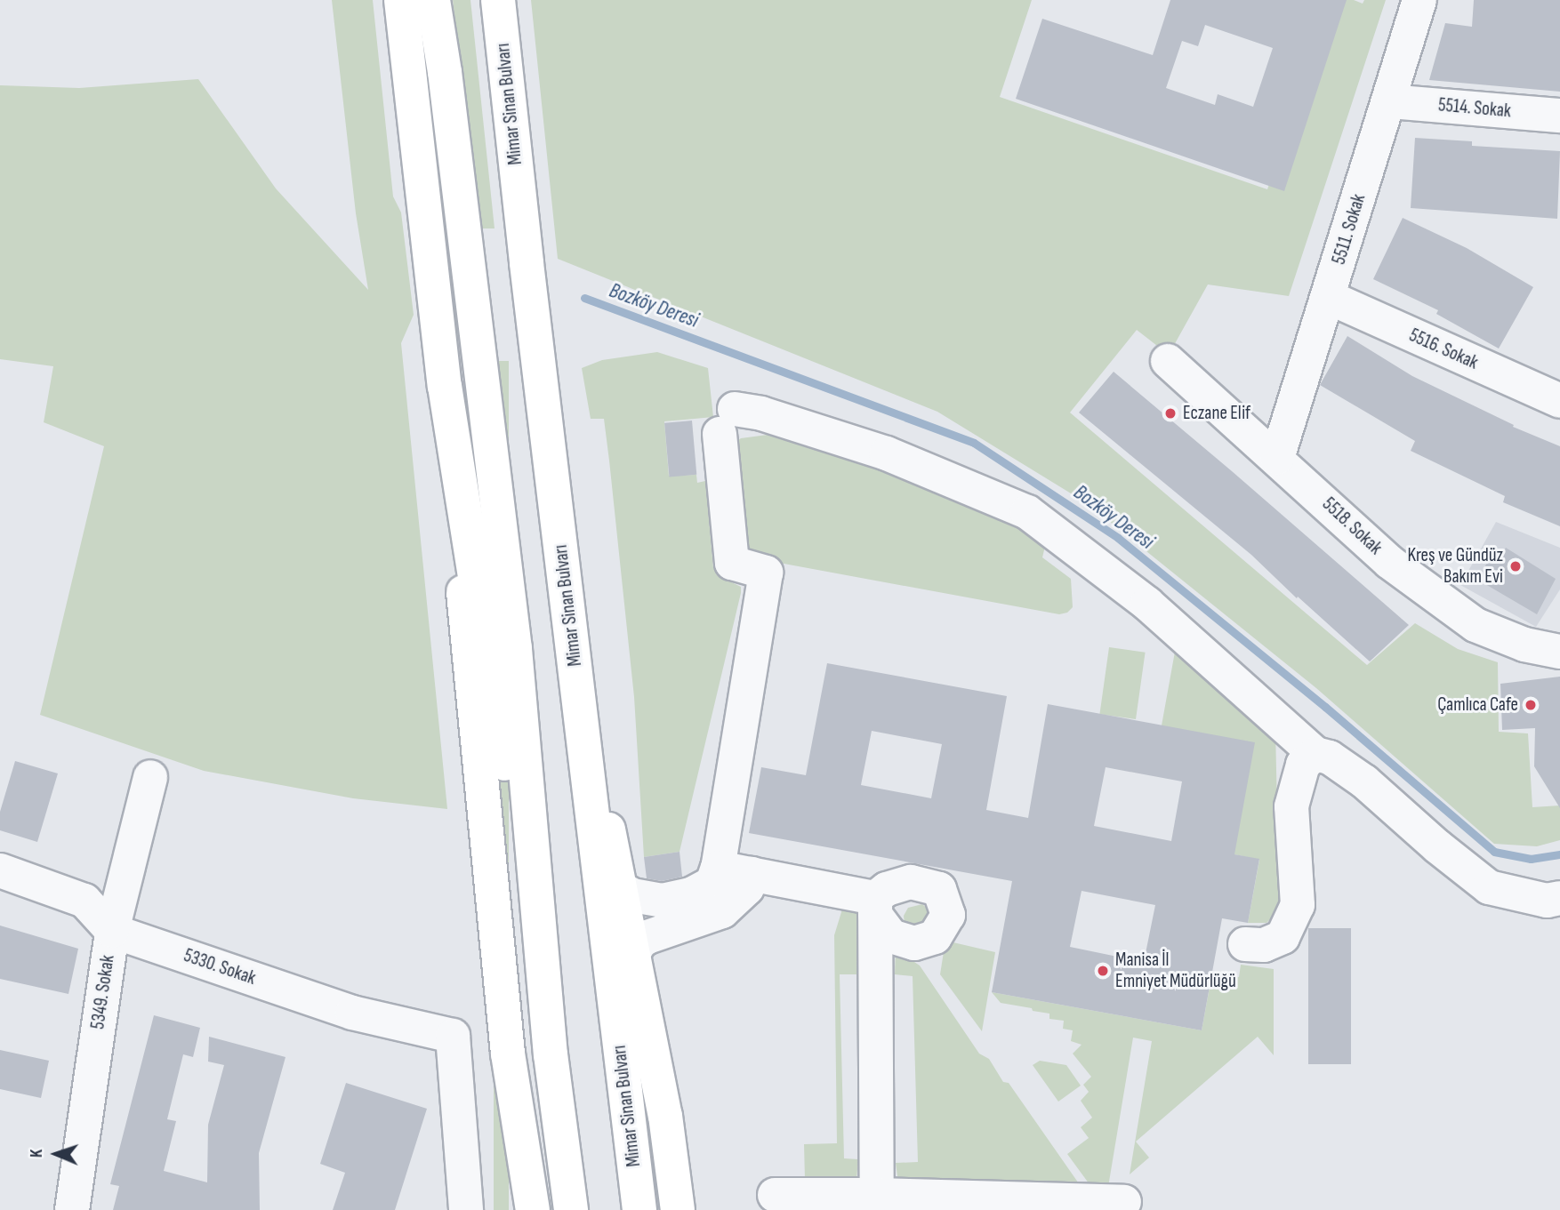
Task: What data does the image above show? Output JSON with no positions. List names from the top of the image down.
{
  "streets": {
    "main road": ["Mimar Sinan Bulvarı"],
    "street": [
      "5514. Sokak",
      "5511. Sokak",
      "5516. Sokak",
      "5518. Sokak",
      "5330. Sokak",
      "5349. Sokak"
    ]
  },
  "crossings": [
    ["5514. Sokak", "5511. Sokak"],
    ["5511. Sokak", "5516. Sokak"],
    ["5511. Sokak", "5518. Sokak"],
    ["5330. Sokak", "5349. Sokak"]
  ],
  "water": ["Bozköy Deresi"],
  "places": [
    "Eczane Elif",
    "Kreş ve Gündüz Bakım Evi",
    "Çamlıca Cafe",
    "Manisa İl Emniyet Müdürlüğü"
  ],
  "north": "left"
}
